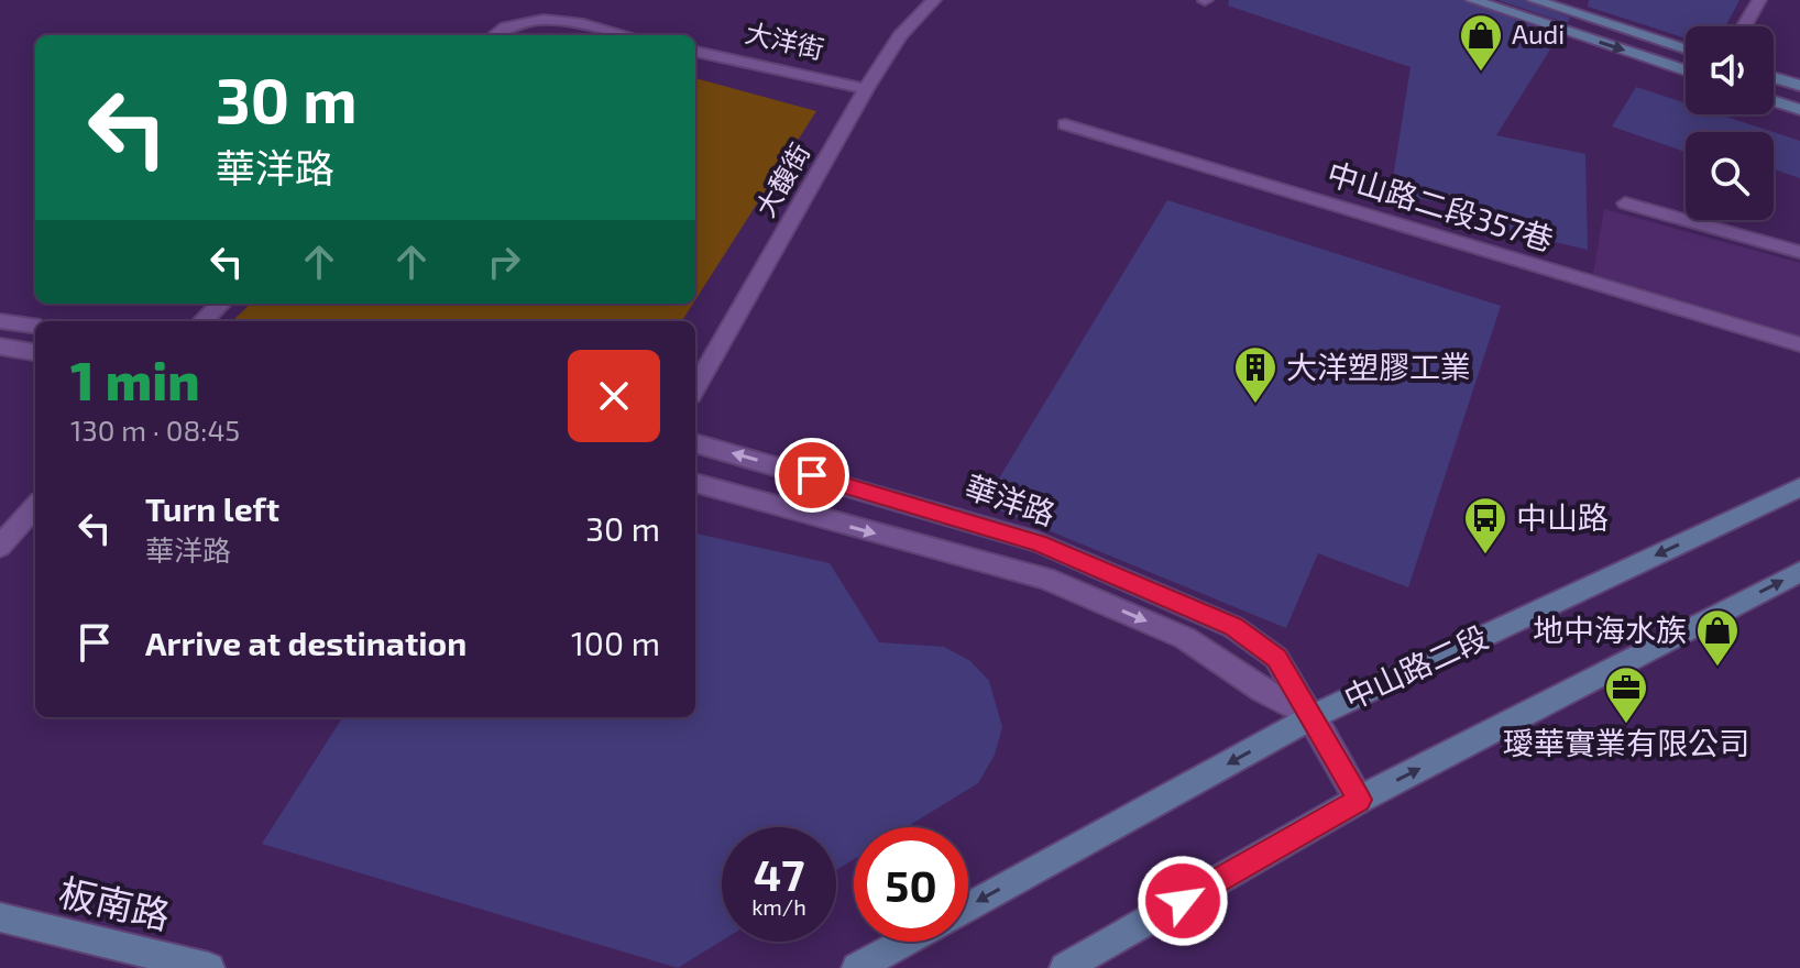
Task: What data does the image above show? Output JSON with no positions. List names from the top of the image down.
{
  "streets": {
    "main road": ["中山路二段", "板南路"],
    "street": ["大洋街", "大馥街", "華洋路"],
    "lane": ["中山路二段357巷"]
  },
  "crossings": [
    ["大洋街", "大馥街"],
    ["華洋路", "中山路二段"]
  ],
  "places": {
    "shop": ["Audi", "地中海水族"],
    "building": ["大洋塑膠工業"],
    "bus stop": ["中山路"],
    "office": ["璦華實業有限公司"]
  },
  "page": {
    "turn": ["30 m", "華洋路"],
    "heading": ["1 min", "130 m · 08:45"],
    "list": [
      {
        "name": "Turn left",
        "note": "華洋路",
        "value": "30 m"
      },
      {
        "name": "Arrive at destination",
        "value": "100 m"
      }
    ],
    "speed": "47 km/h",
    "limit": "50"
  }
}
